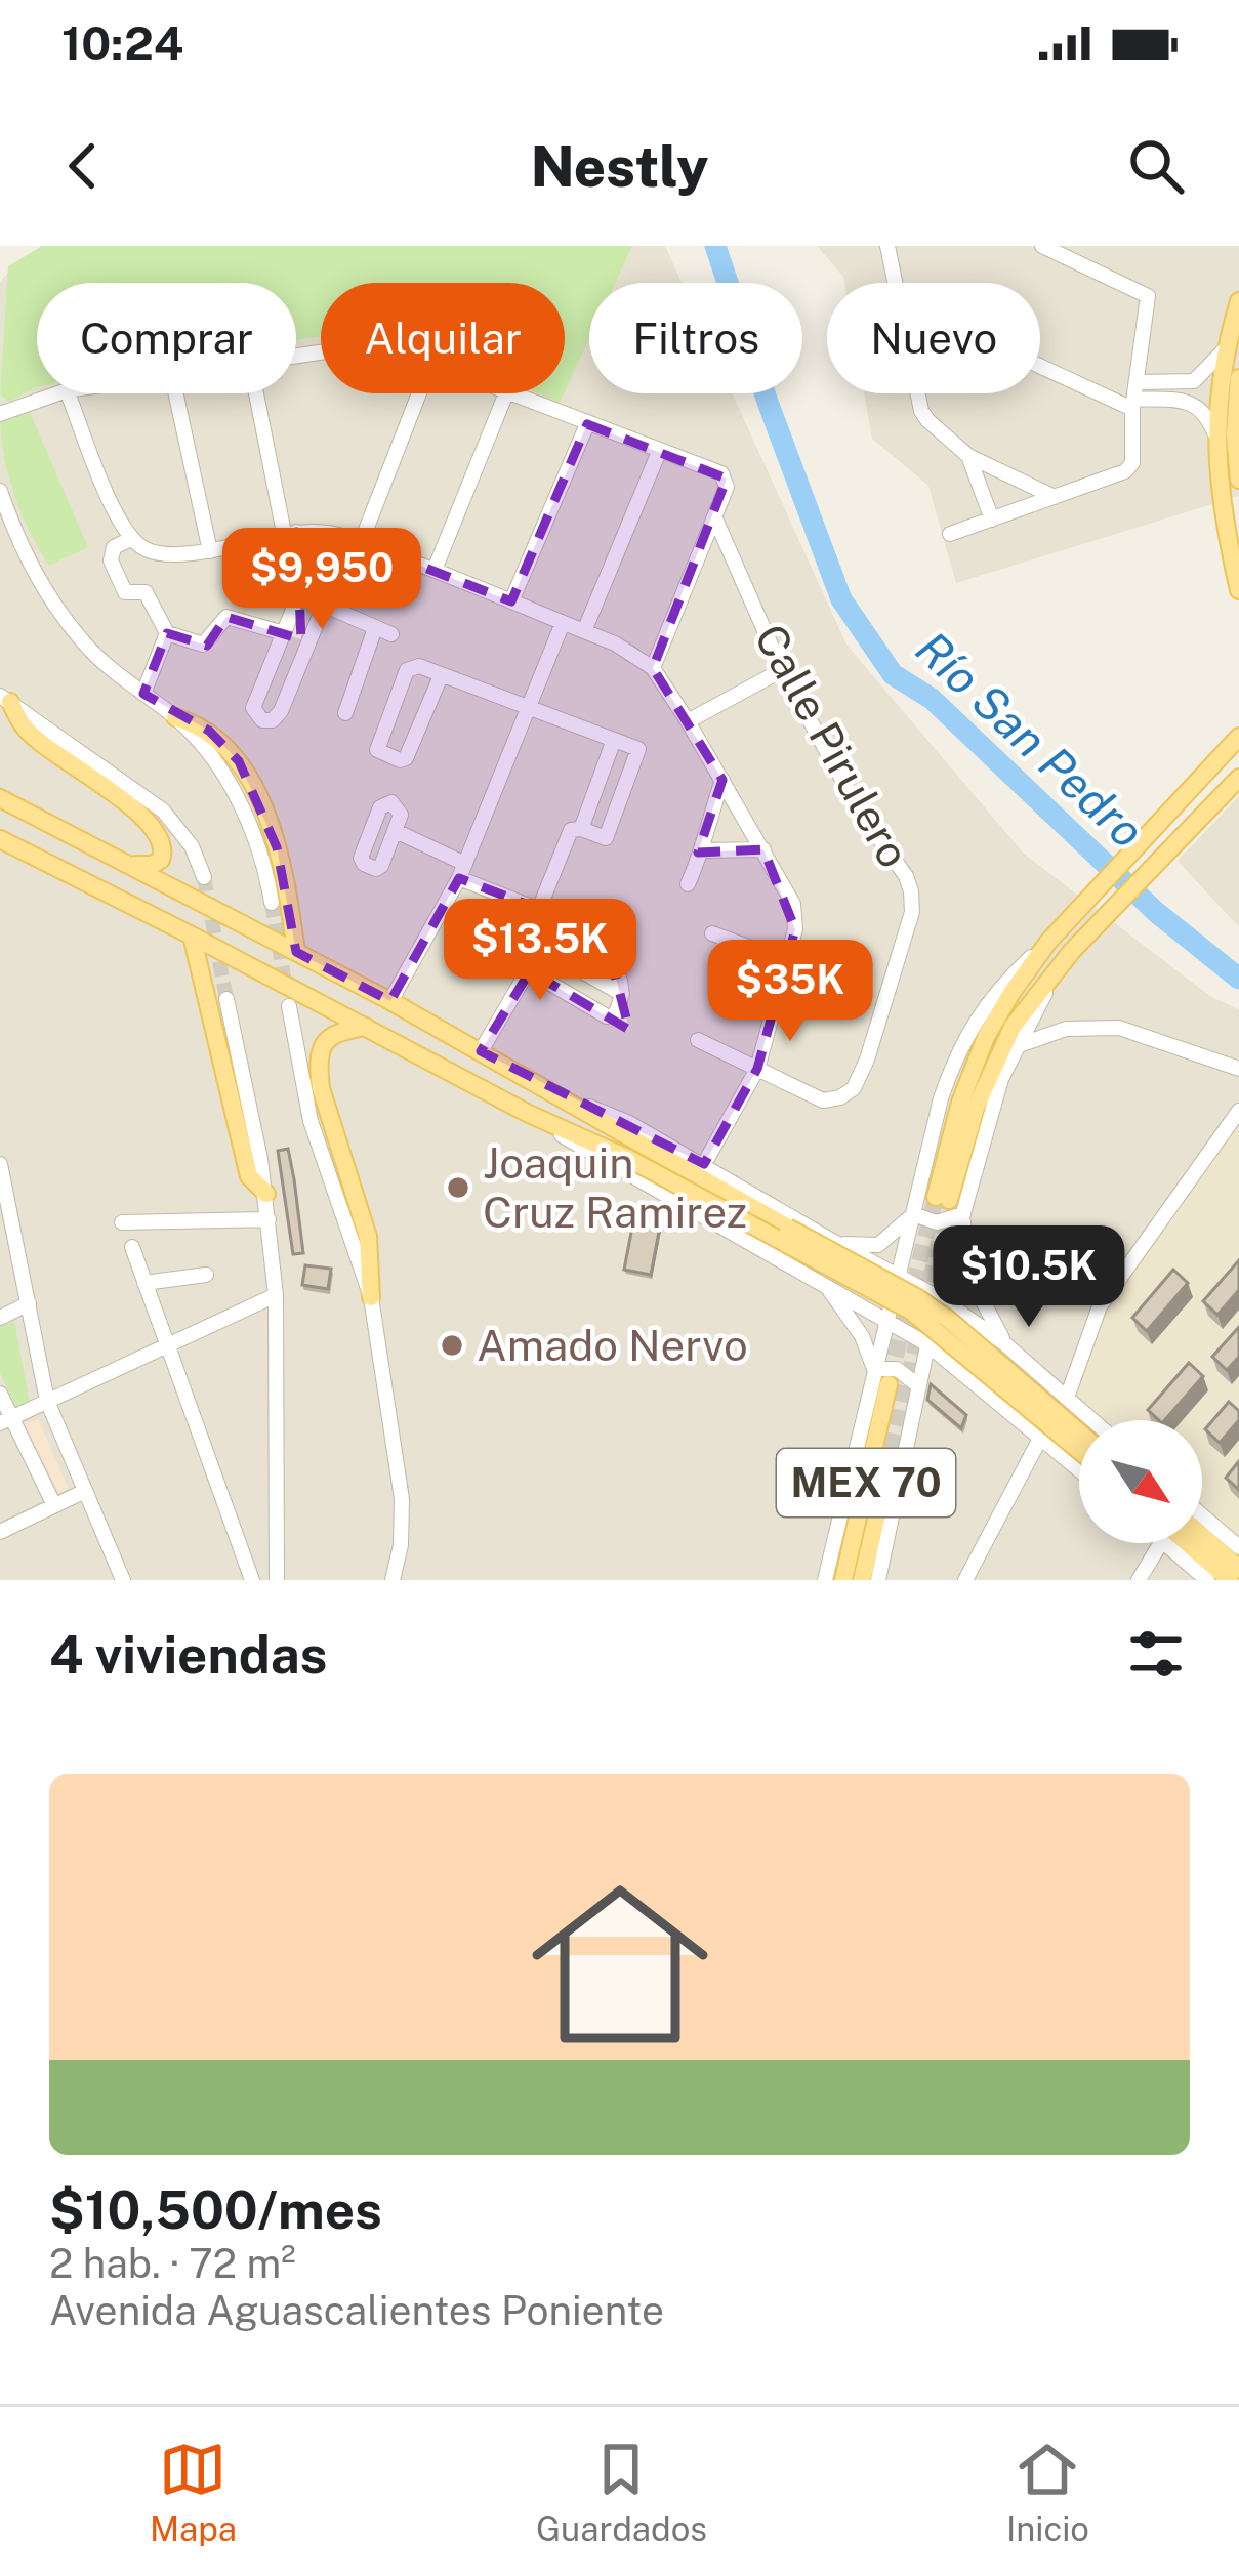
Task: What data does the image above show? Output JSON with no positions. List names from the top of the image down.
{
  "streets": {
    "main road": ["MEX 70"],
    "street": ["Calle Pirulero"]
  },
  "water": ["Río San Pedro"],
  "places": ["Joaquin Cruz Ramirez", "Amado Nervo"],
  "north": "bottom right",
  "page": {
    "status": "10:24",
    "header": "Nestly",
    "chip": [
      "Comprar",
      "Alquilar",
      "Filtros",
      "Nuevo"
    ],
    "price": [
      "$9,950",
      "$13.5K",
      "$35K",
      "$10.5K"
    ],
    "heading": "4 viviendas",
    "list": [
      {
        "name": "$10,500/mes",
        "note": "2 hab. · 72 m² · Avenida Aguascalientes Poniente"
      }
    ],
    "tabs": ["Mapa", "Guardados", "Inicio"]
  }
}
